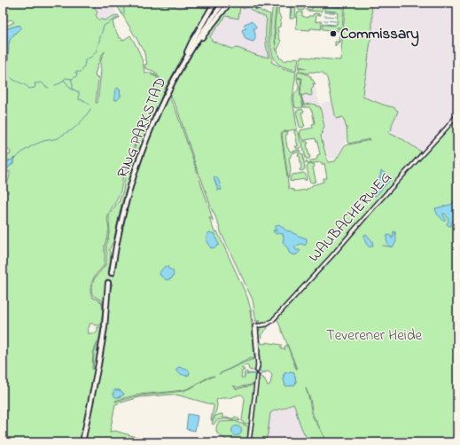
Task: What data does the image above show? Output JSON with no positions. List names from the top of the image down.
{
  "streets": {
    "highway": ["RING PARKSTAD"],
    "street": ["WAUBACHERWEG"]
  },
  "parks": ["Teverener Heide"],
  "places": ["Commissary"]
}
